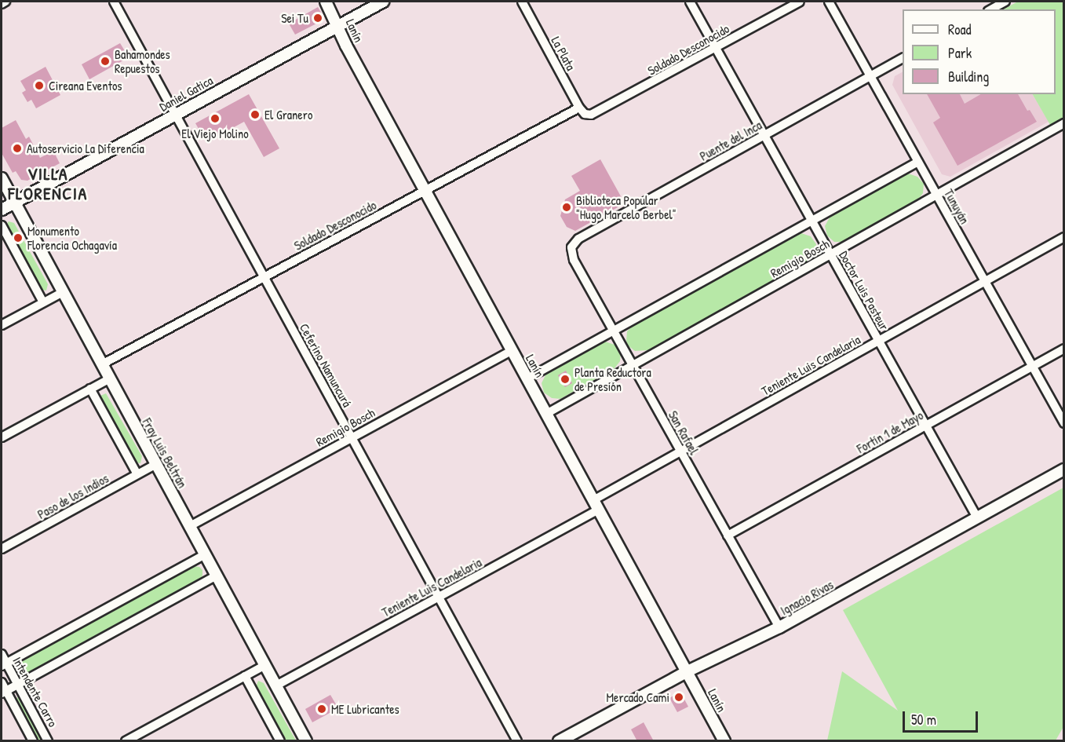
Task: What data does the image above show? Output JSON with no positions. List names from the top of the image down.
{
  "streets": {
    "street": [
      "Lanín",
      "Soldado Desconocido",
      "La Plata",
      "Daniel Gatica",
      "Puente del Inca",
      "Tunuyán",
      "Remigio Bosch",
      "Doctor Luis Pasteur",
      "Ceferino Namuncurá",
      "Teniente Luis Candelaria",
      "Fortín 1 de Mayo",
      "San Rafael",
      "Fray Luis Beltrán",
      "Paso de los Indios",
      "Ignacio Rivas",
      "Intendente Carro"
    ]
  },
  "crossings": [
    ["Lanín", "Soldado Desconocido"],
    ["Lanín", "Daniel Gatica"],
    ["Lanín", "Remigio Bosch"],
    ["Lanín", "Teniente Luis Candelaria"],
    ["Lanín", "Ignacio Rivas"],
    ["Soldado Desconocido", "La Plata"],
    ["Soldado Desconocido", "Doctor Luis Pasteur"],
    ["Soldado Desconocido", "Ceferino Namuncurá"],
    ["Soldado Desconocido", "Fray Luis Beltrán"],
    ["Daniel Gatica", "Ceferino Namuncurá"],
    ["Daniel Gatica", "Fray Luis Beltrán"],
    ["Puente del Inca", "Tunuyán"],
    ["Puente del Inca", "Doctor Luis Pasteur"],
    ["Puente del Inca", "San Rafael"],
    ["Tunuyán", "Remigio Bosch"],
    ["Tunuyán", "Teniente Luis Candelaria"],
    ["Tunuyán", "Fortín 1 de Mayo"],
    ["Remigio Bosch", "Doctor Luis Pasteur"],
    ["Remigio Bosch", "Ceferino Namuncurá"],
    ["Remigio Bosch", "San Rafael"],
    ["Remigio Bosch", "Fray Luis Beltrán"],
    ["Doctor Luis Pasteur", "Teniente Luis Candelaria"],
    ["Doctor Luis Pasteur", "Fortín 1 de Mayo"],
    ["Doctor Luis Pasteur", "Ignacio Rivas"],
    ["Ceferino Namuncurá", "Teniente Luis Candelaria"],
    ["Teniente Luis Candelaria", "San Rafael"],
    ["Teniente Luis Candelaria", "Fray Luis Beltrán"],
    ["Fortín 1 de Mayo", "San Rafael"],
    ["San Rafael", "Ignacio Rivas"],
    ["Fray Luis Beltrán", "Paso de los Indios"]
  ],
  "districts": ["VILLA FLORENCIA"],
  "places": [
    "Sei Tu",
    "Bahamondes Repuestos",
    "Cireana Eventos",
    "El Granero",
    "El Viejo Molino",
    "Autoservicio La Diferencia",
    "Biblioteca Popular \"Hugo Marcelo Berbel\"",
    "Monumento Florencia Ochagavía",
    "Planta Reductora de Presión",
    "Mercado Cami",
    "ME Lubricantes"
  ],
  "legend": ["Road", "Park", "Building"],
  "scale_bar": "50 m"
}
